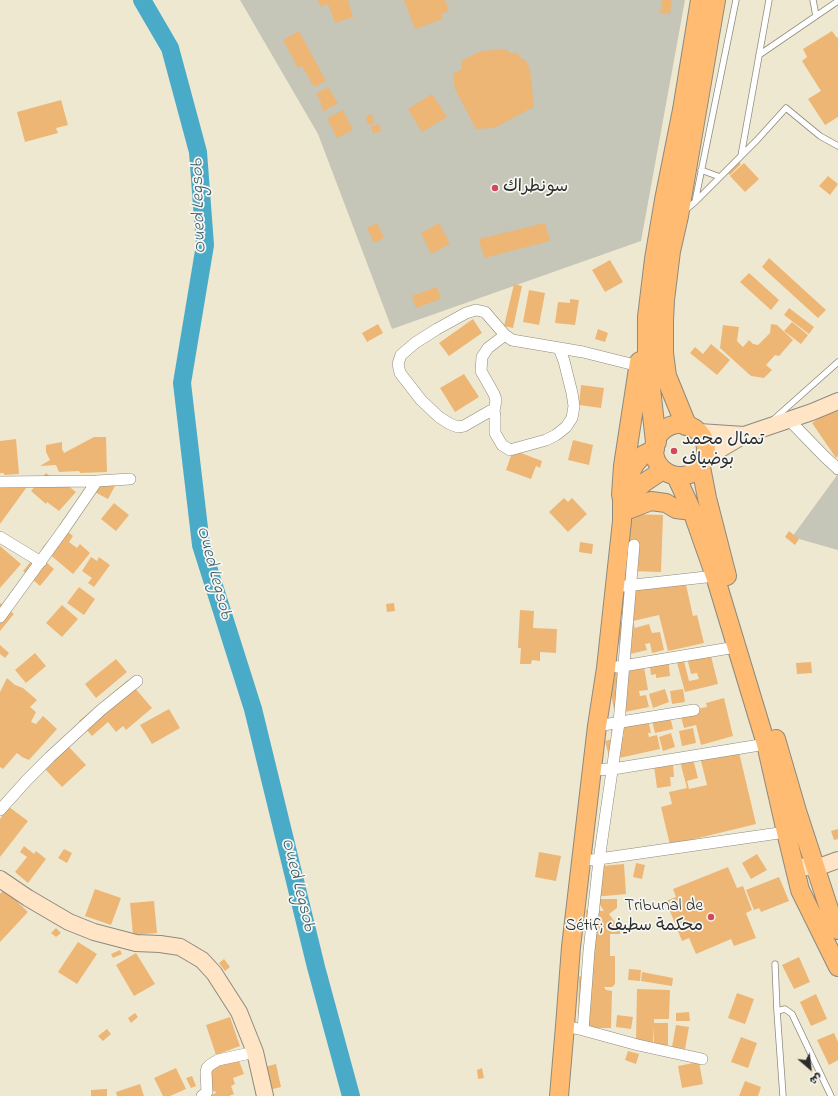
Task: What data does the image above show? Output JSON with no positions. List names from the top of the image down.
{
  "water": ["Oued Legsob"],
  "places": ["سونطراك", "تمثال محمد بوضياف", "Tribunal de Sétif; محكمة سطيف"],
  "north": "bottom right"
}
